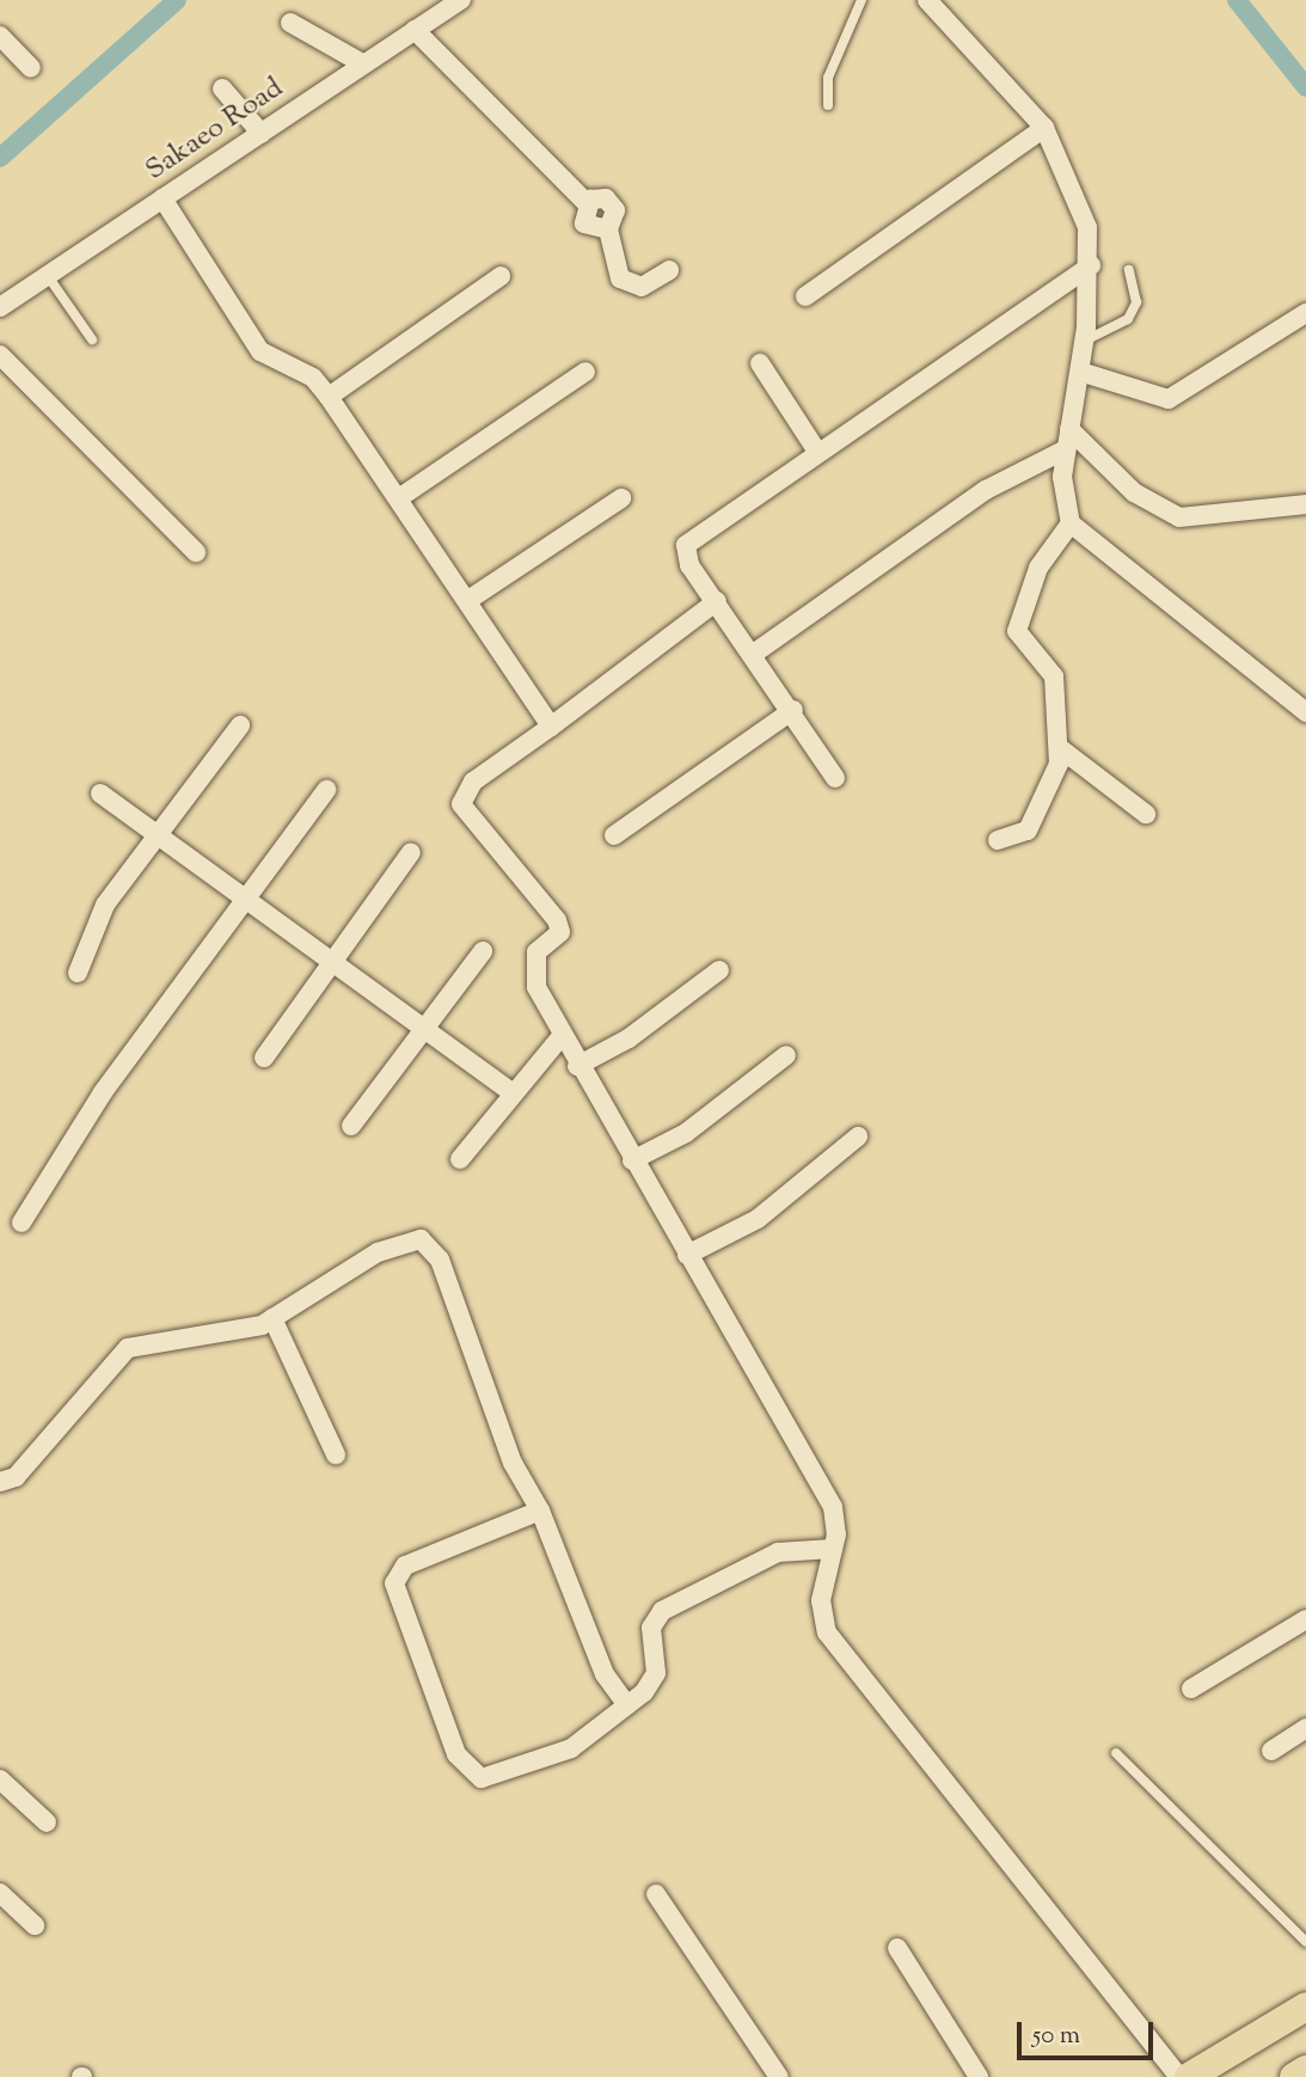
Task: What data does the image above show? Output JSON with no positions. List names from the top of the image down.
{
  "streets": {
    "street": ["Sakaeo Road"]
  },
  "scale_bar": "50 m"
}
